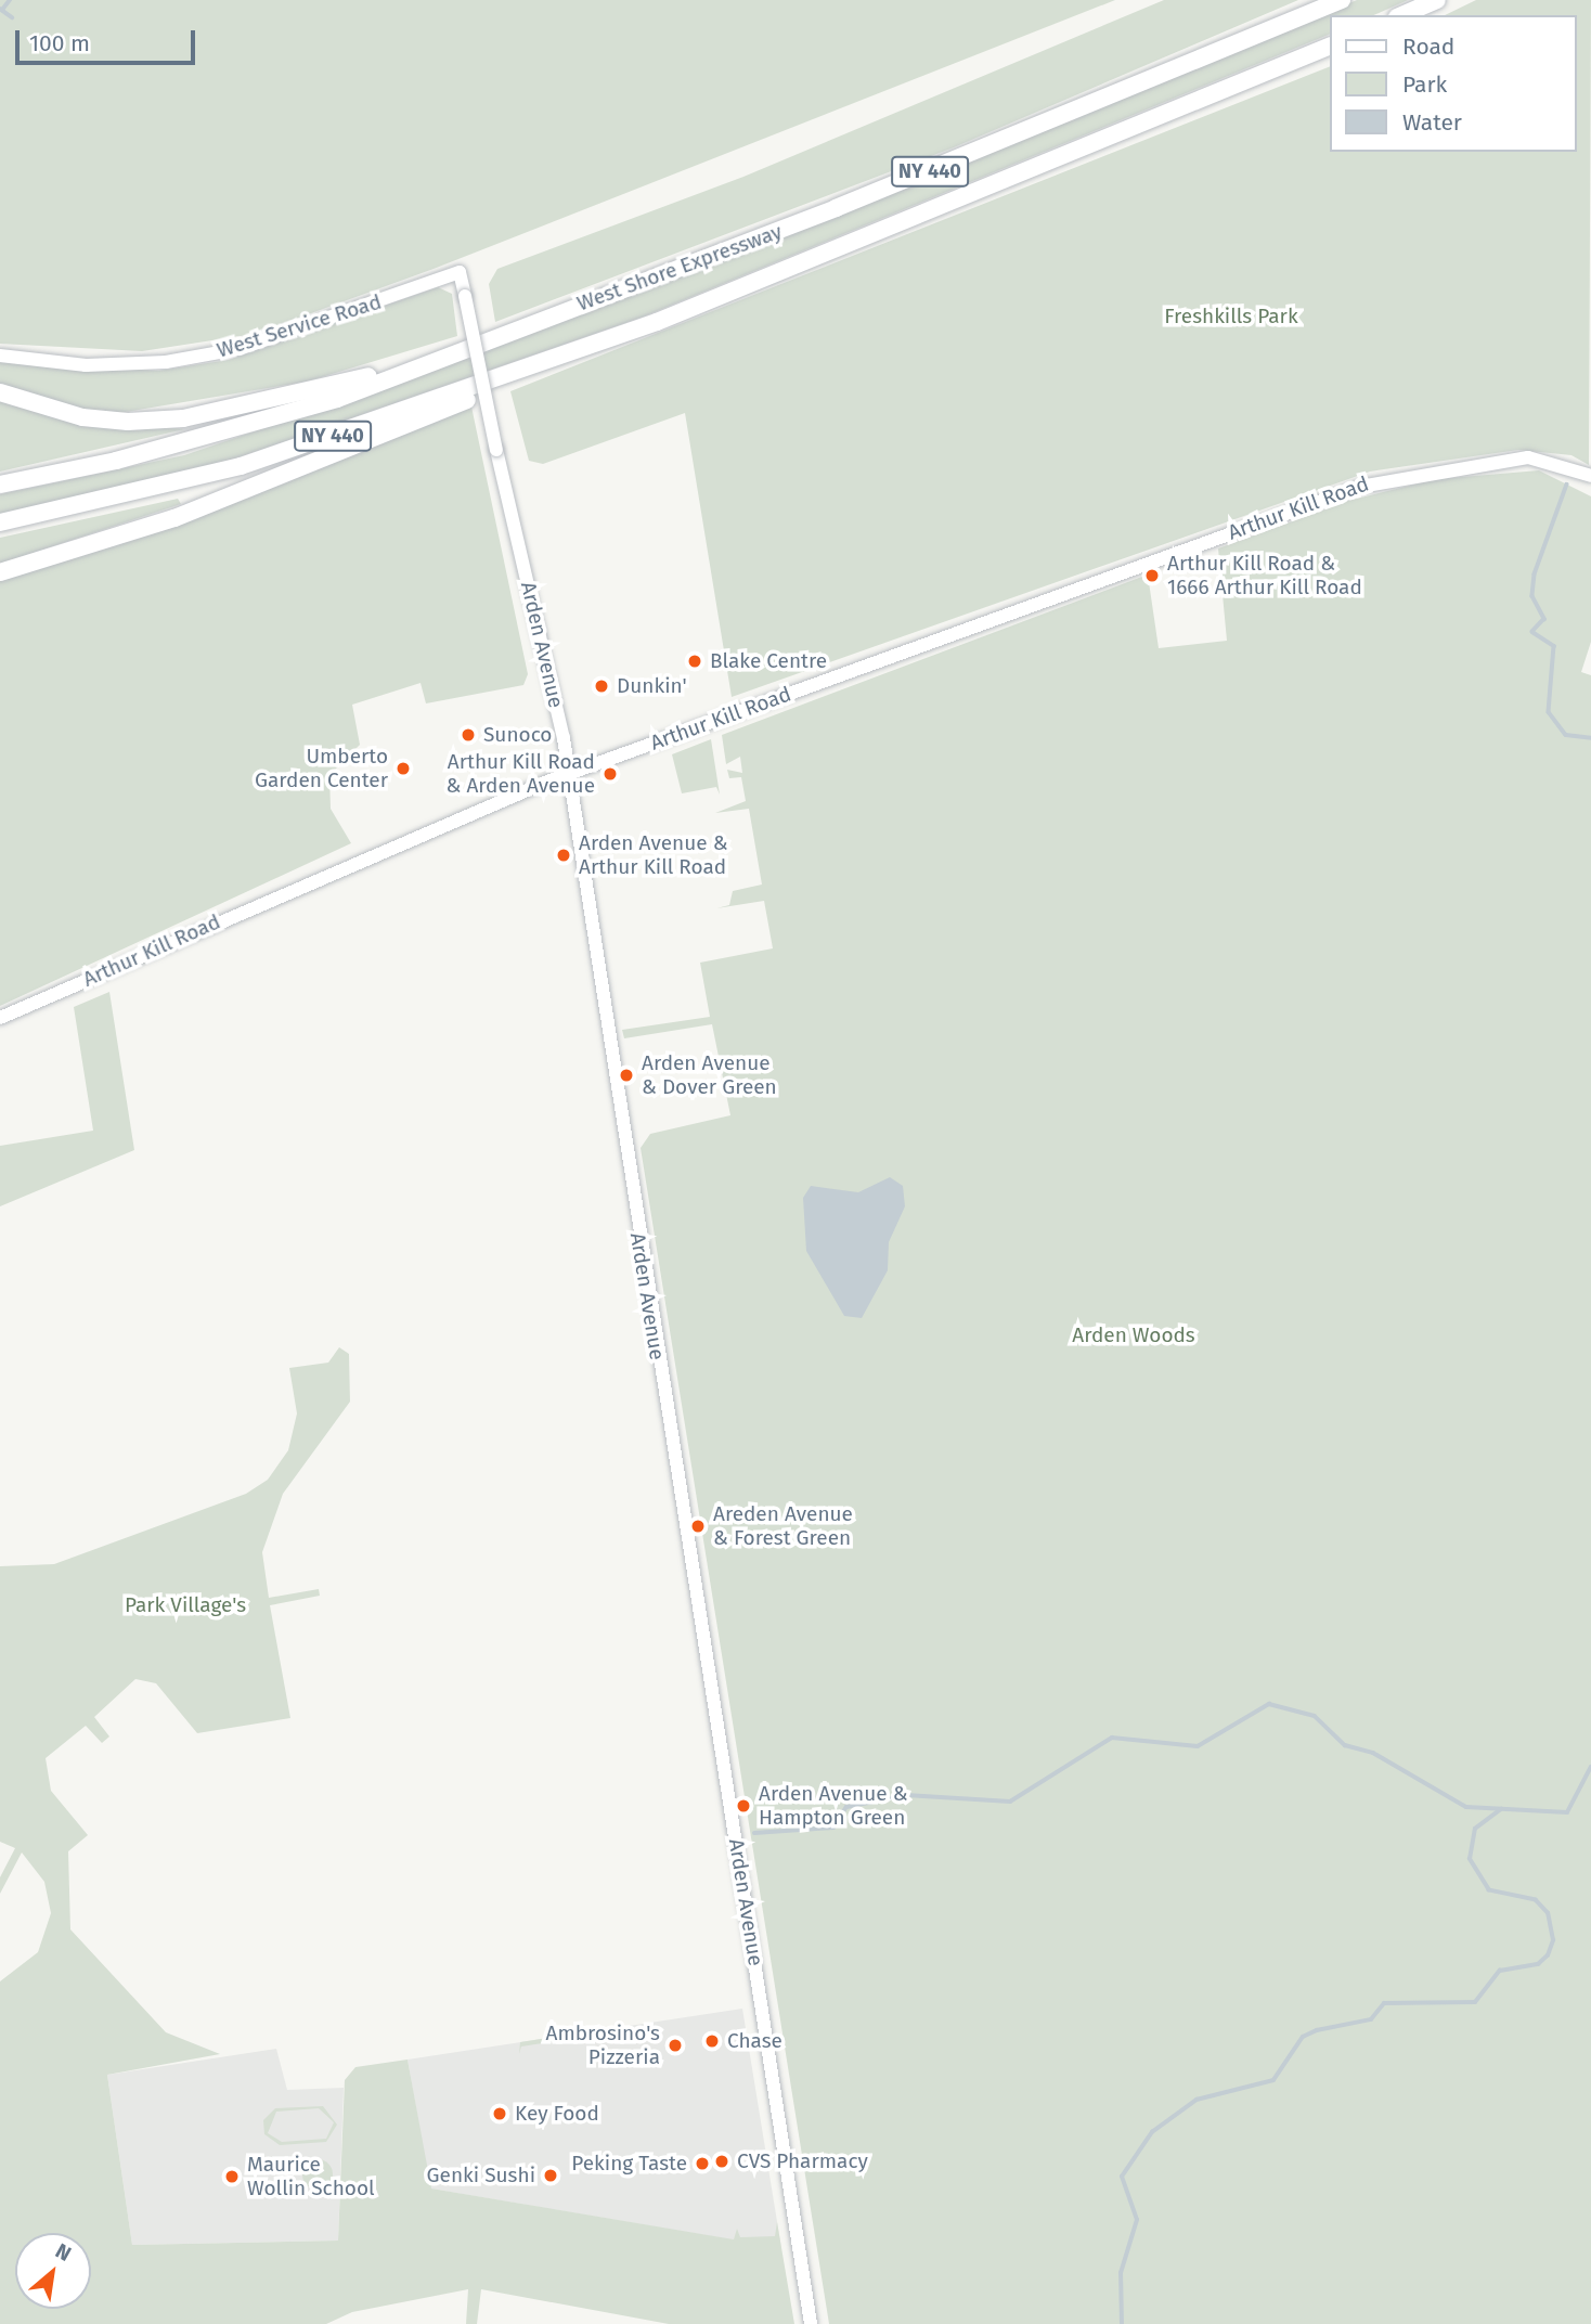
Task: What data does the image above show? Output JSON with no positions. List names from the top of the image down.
{
  "streets": {
    "highway": ["NY 440", "West Shore Expressway"],
    "street": ["West Service Road", "Arthur Kill Road", "Arden Avenue"]
  },
  "crossings": [
    ["West Service Road", "Arden Avenue"],
    ["Arthur Kill Road", "Arden Avenue"]
  ],
  "parks": ["Freshkills Park", "Arden Woods", "Park Village's"],
  "places": [
    "Arthur Kill Road & 1666 Arthur Kill Road",
    "Blake Centre",
    "Dunkin'",
    "Sunoco",
    "Umberto Garden Center",
    "Arthur Kill Road & Arden Avenue",
    "Arden Avenue & Arthur Kill Road",
    "Arden Avenue & Dover Green",
    "Areden Avenue & Forest Green",
    "Arden Avenue & Hampton Green",
    "Chase",
    "Ambrosino's Pizzeria",
    "Key Food",
    "CVS Pharmacy",
    "Peking Taste",
    "Genki Sushi",
    "Maurice Wollin School"
  ],
  "legend": ["Road", "Park", "Water"],
  "scale_bar": "100 m",
  "north": "top right"
}
